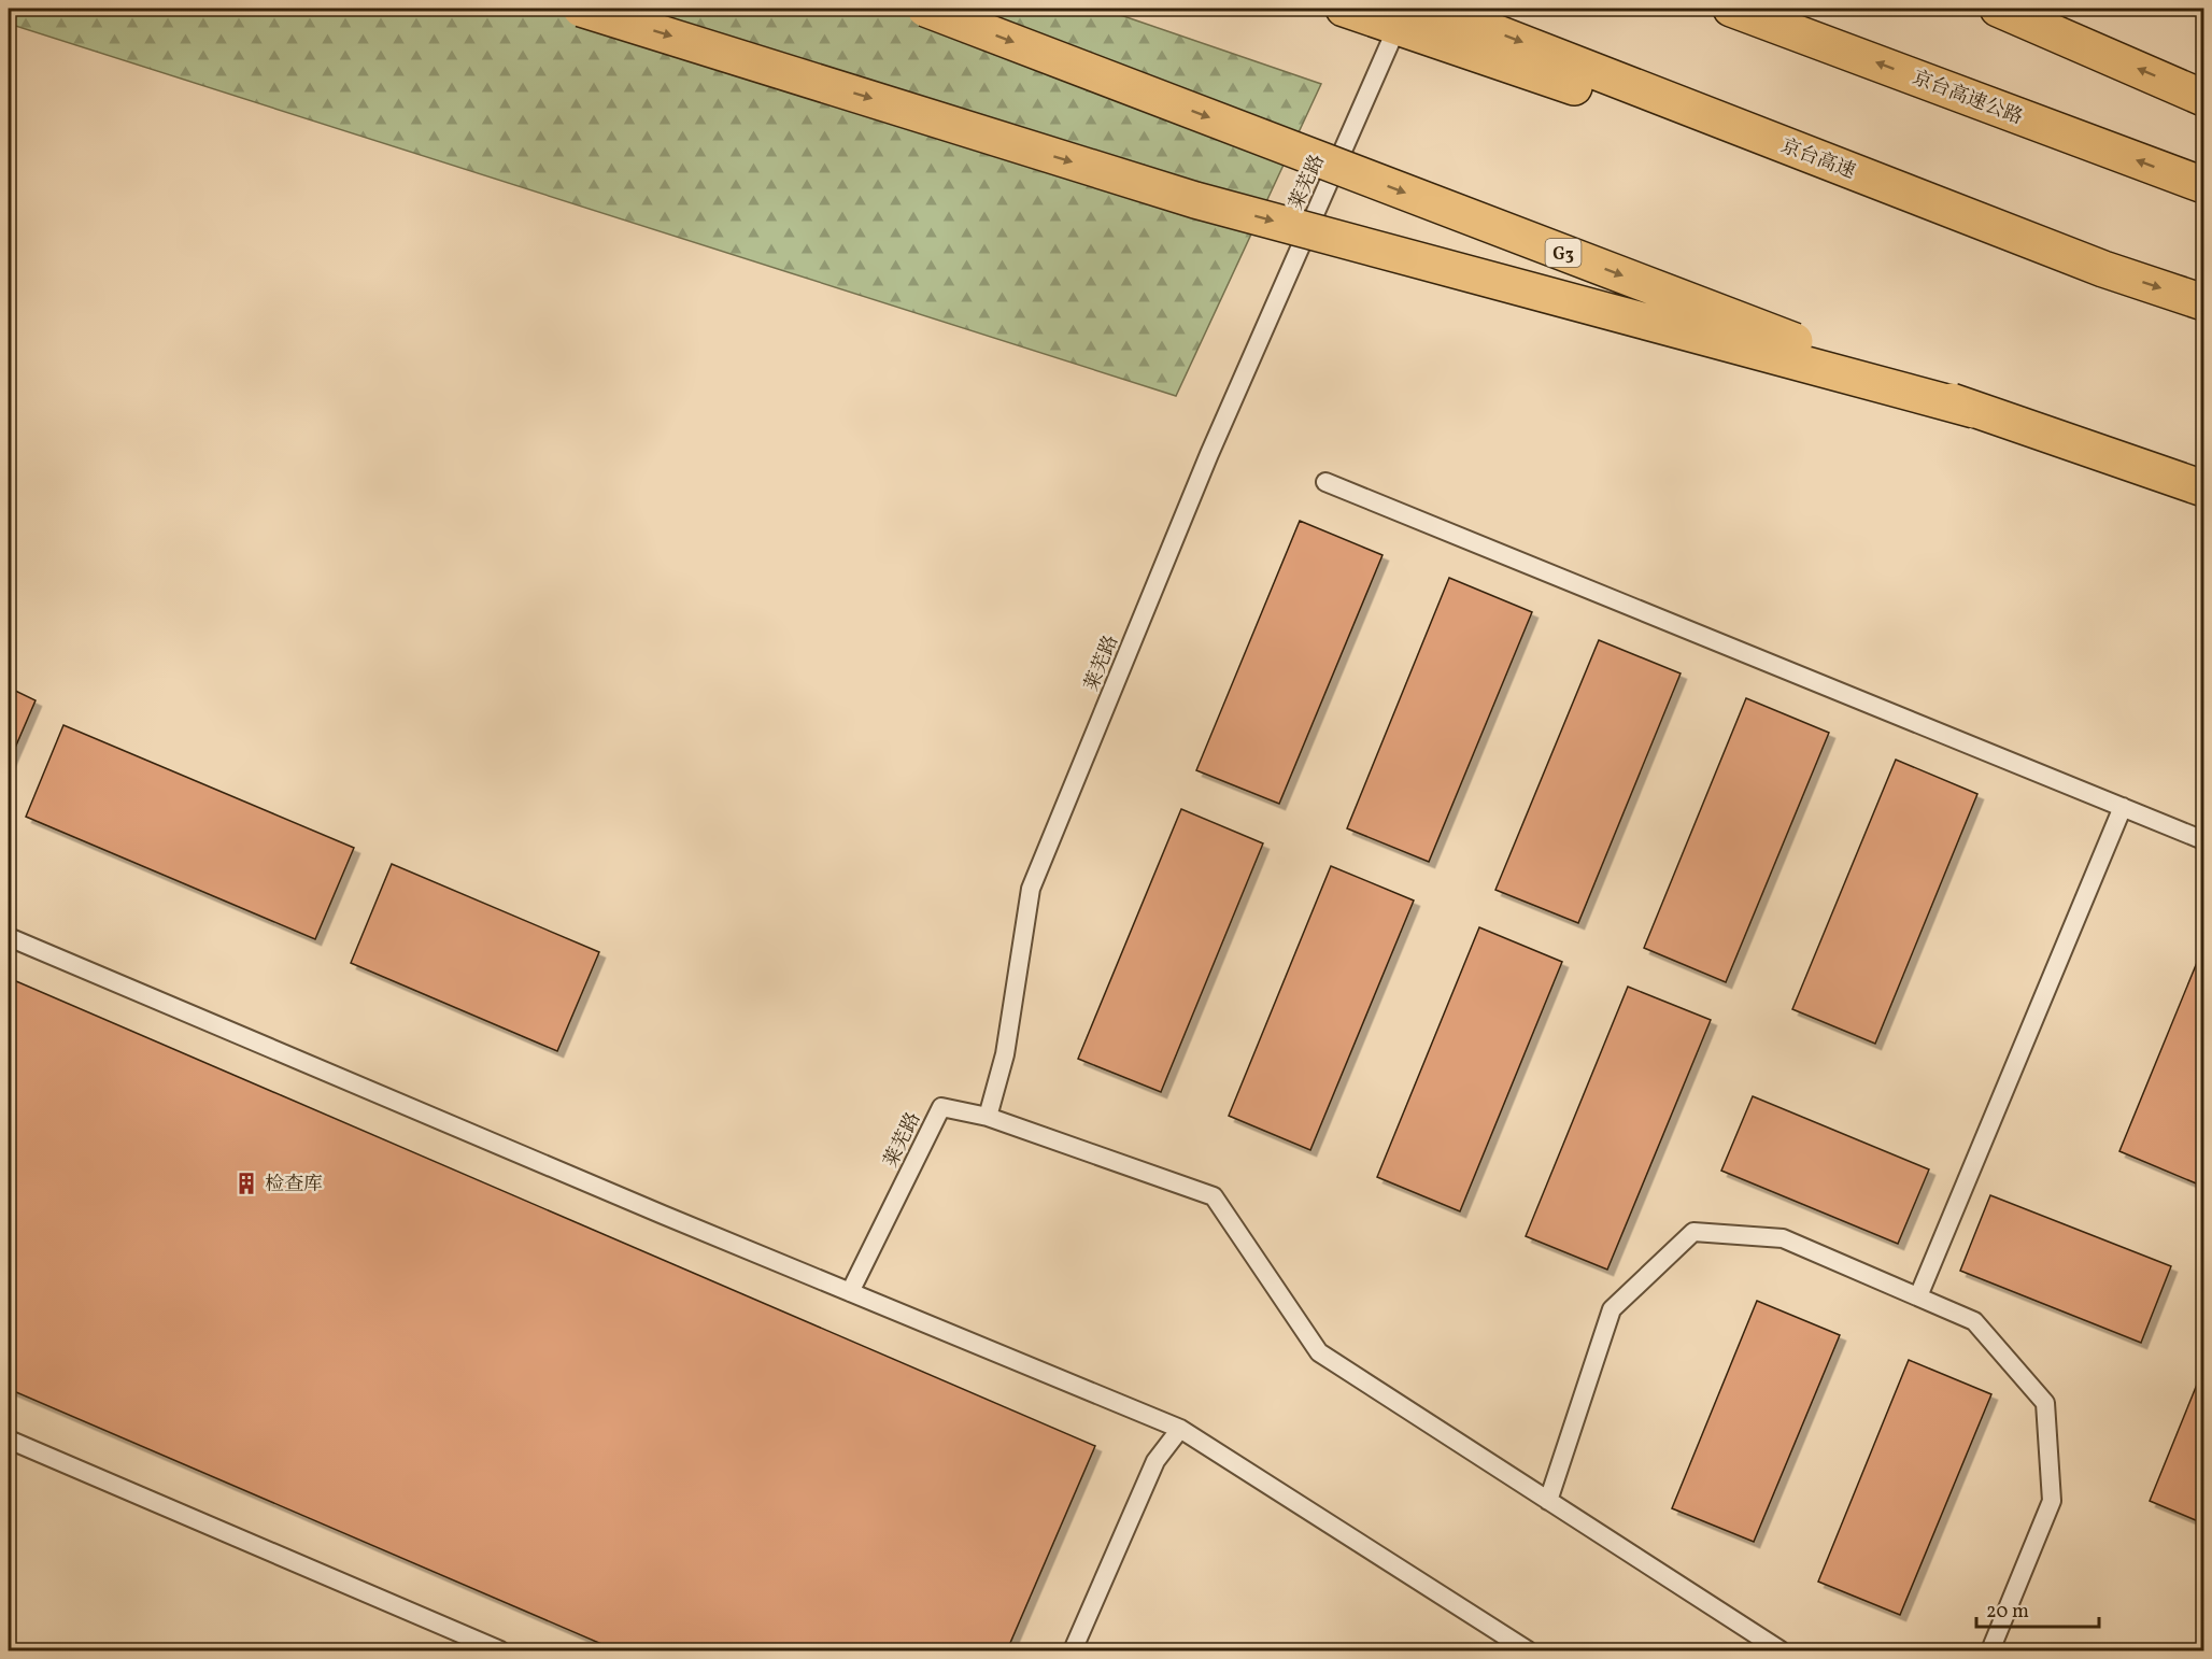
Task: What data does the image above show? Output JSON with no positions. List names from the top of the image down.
{
  "streets": {
    "highway": ["京台高速公路", "京台高速", "G3"],
    "lane": ["莱芜路"]
  },
  "places": {
    "building": ["检查库"]
  },
  "scale_bar": "20 m"
}
